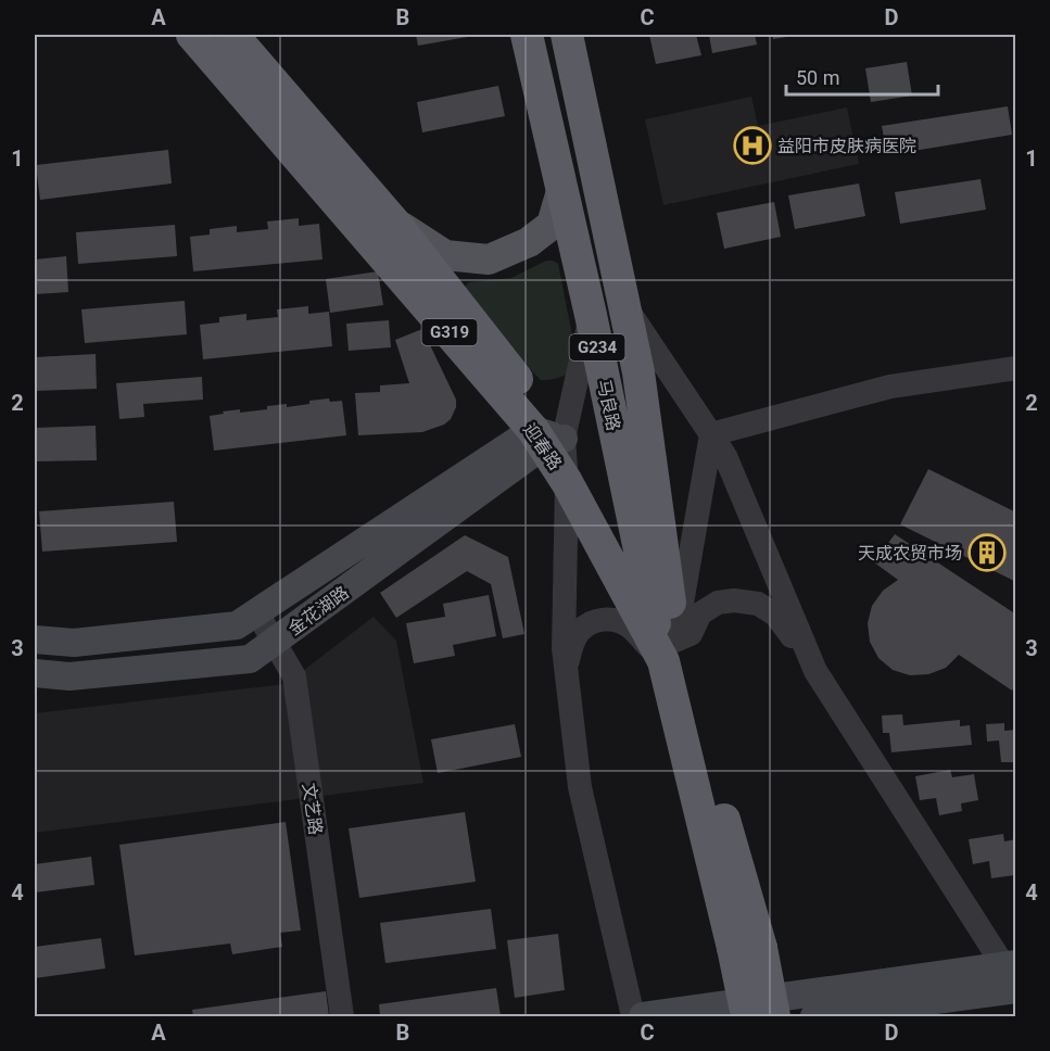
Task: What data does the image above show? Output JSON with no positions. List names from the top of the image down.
{
  "streets": {
    "highway": [
      "G319",
      "G234",
      "马良路",
      "迎春路"
    ],
    "main road": ["金花湖路"],
    "street": ["文艺路"]
  },
  "crossings": [
    ["G234", "迎春路"],
    ["马良路", "迎春路"],
    ["迎春路", "金花湖路"],
    ["金花湖路", "文艺路"]
  ],
  "places": {
    "hospital": ["益阳市皮肤病医院"],
    "building": ["天成农贸市场"]
  },
  "scale_bar": "50 m",
  "grid": {
    "columns": [
      "A",
      "B",
      "C",
      "D"
    ],
    "rows": [
      "1",
      "2",
      "3",
      "4"
    ]
  }
}
